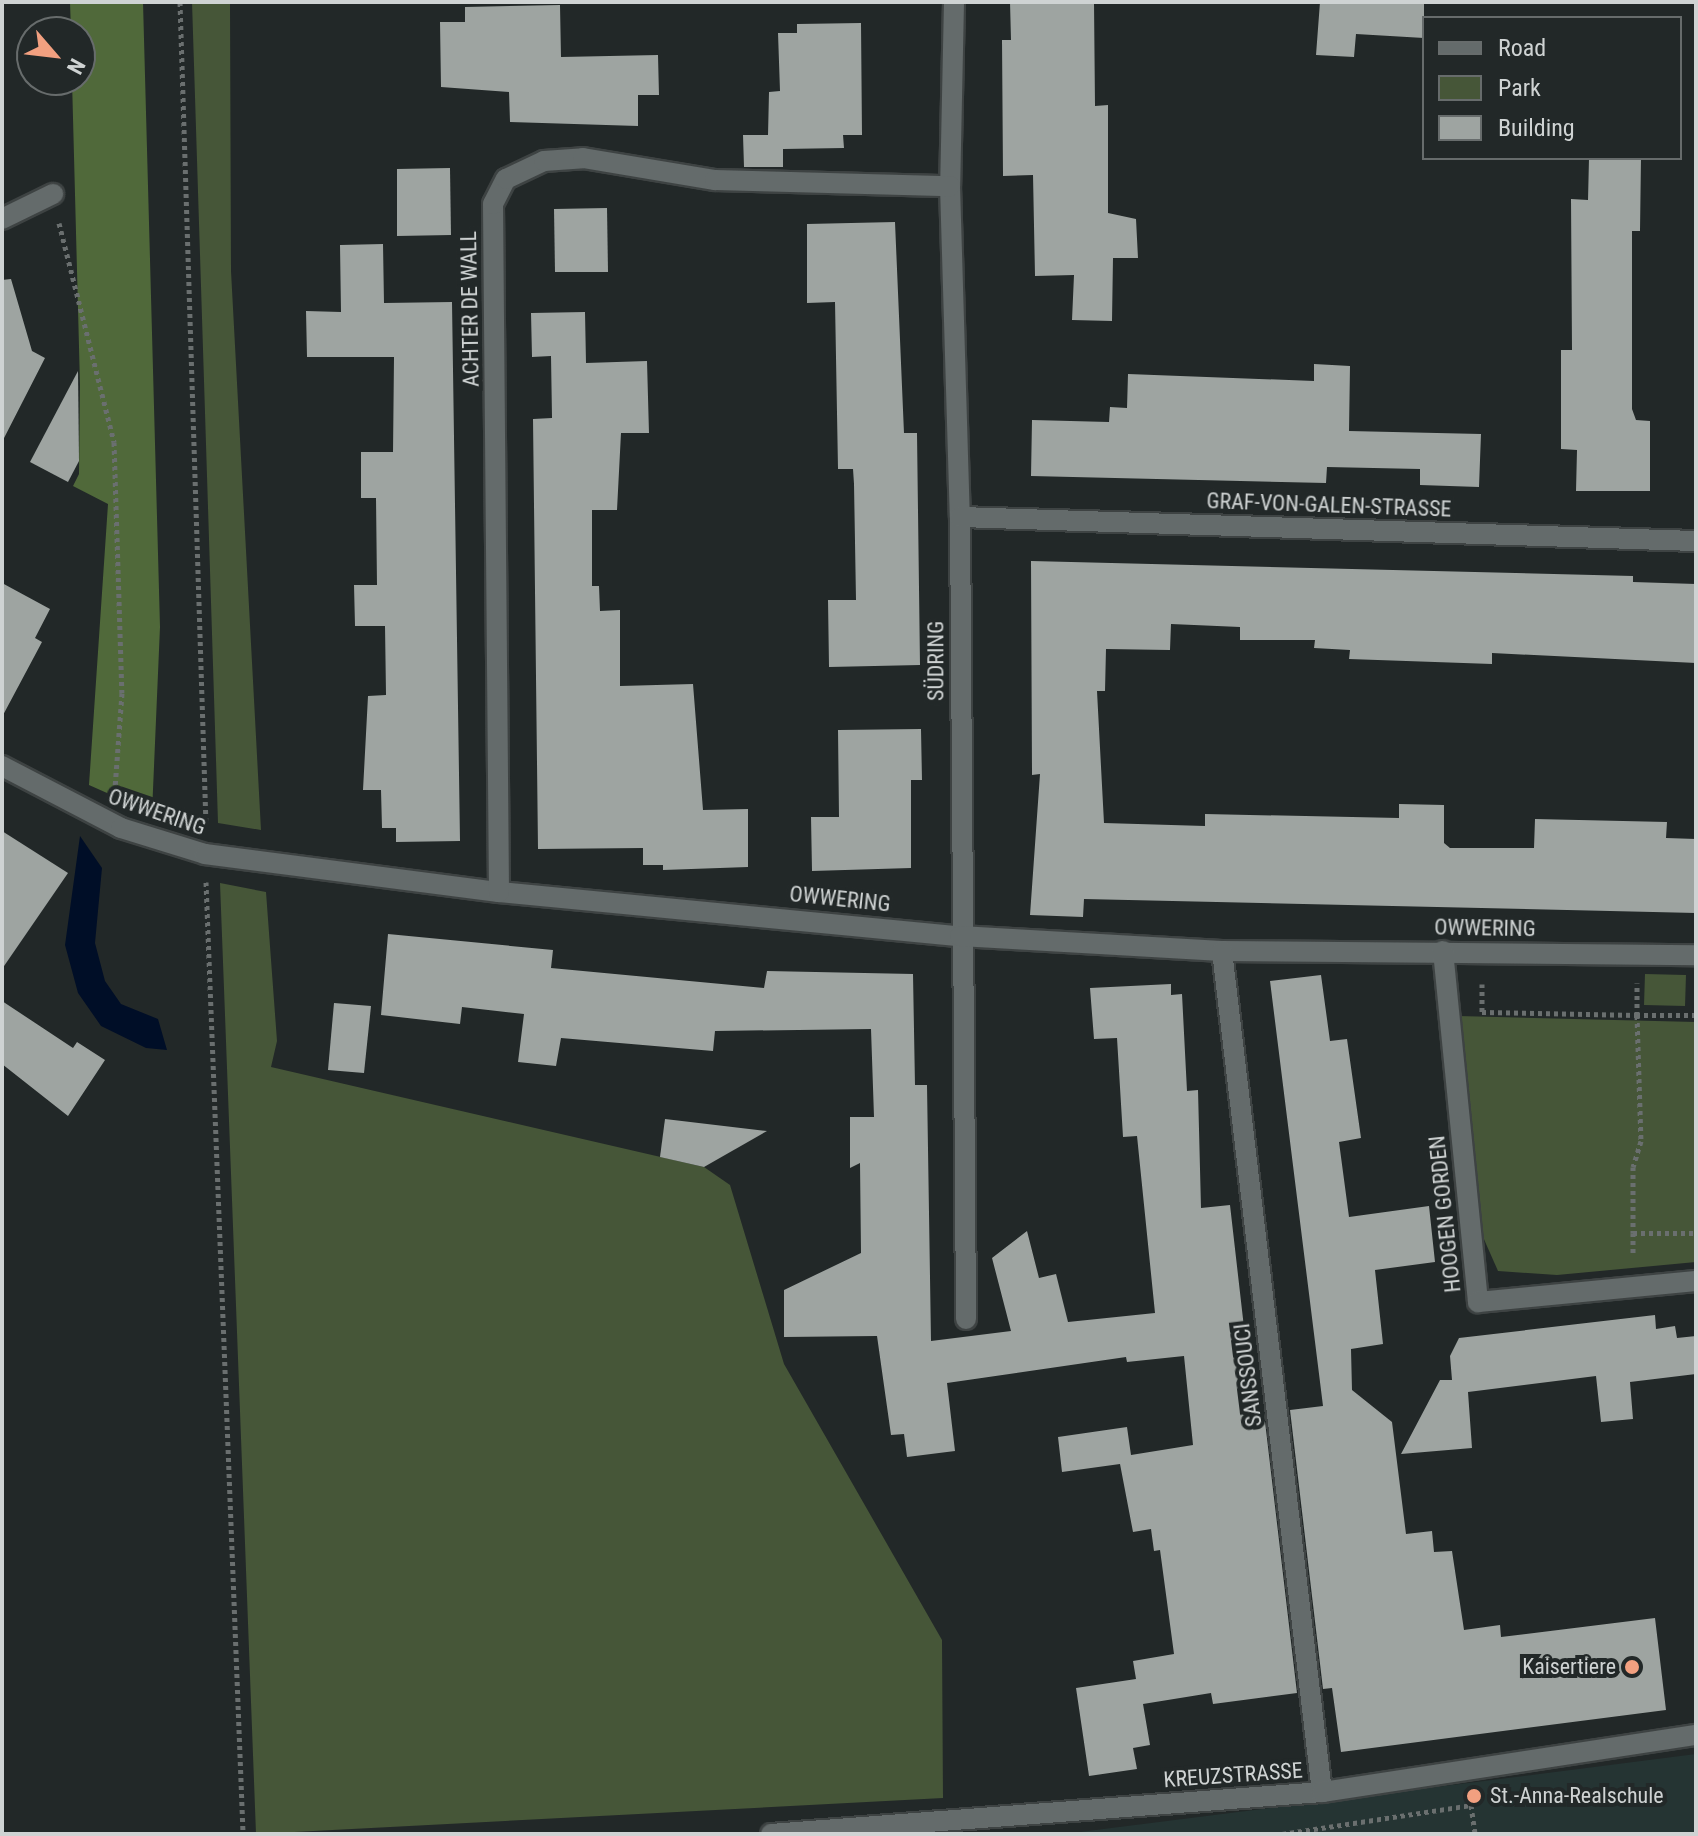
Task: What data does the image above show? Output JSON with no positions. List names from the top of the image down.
{
  "streets": {
    "street": [
      "ACHTER DE WALL",
      "GRAF-VON-GALEN-STRASSE",
      "SÜDRING",
      "OWWERING",
      "HOOGEN GORDEN",
      "SANSSOUCI",
      "KREUZSTRASSE"
    ]
  },
  "crossings": [
    ["ACHTER DE WALL", "SÜDRING"],
    ["ACHTER DE WALL", "OWWERING"],
    ["GRAF-VON-GALEN-STRASSE", "SÜDRING"],
    ["SÜDRING", "OWWERING"],
    ["OWWERING", "HOOGEN GORDEN"],
    ["OWWERING", "SANSSOUCI"],
    ["SANSSOUCI", "KREUZSTRASSE"]
  ],
  "places": ["Kaisertiere", "St.-Anna-Realschule"],
  "legend": ["Road", "Park", "Building"],
  "north": "bottom right"
}
